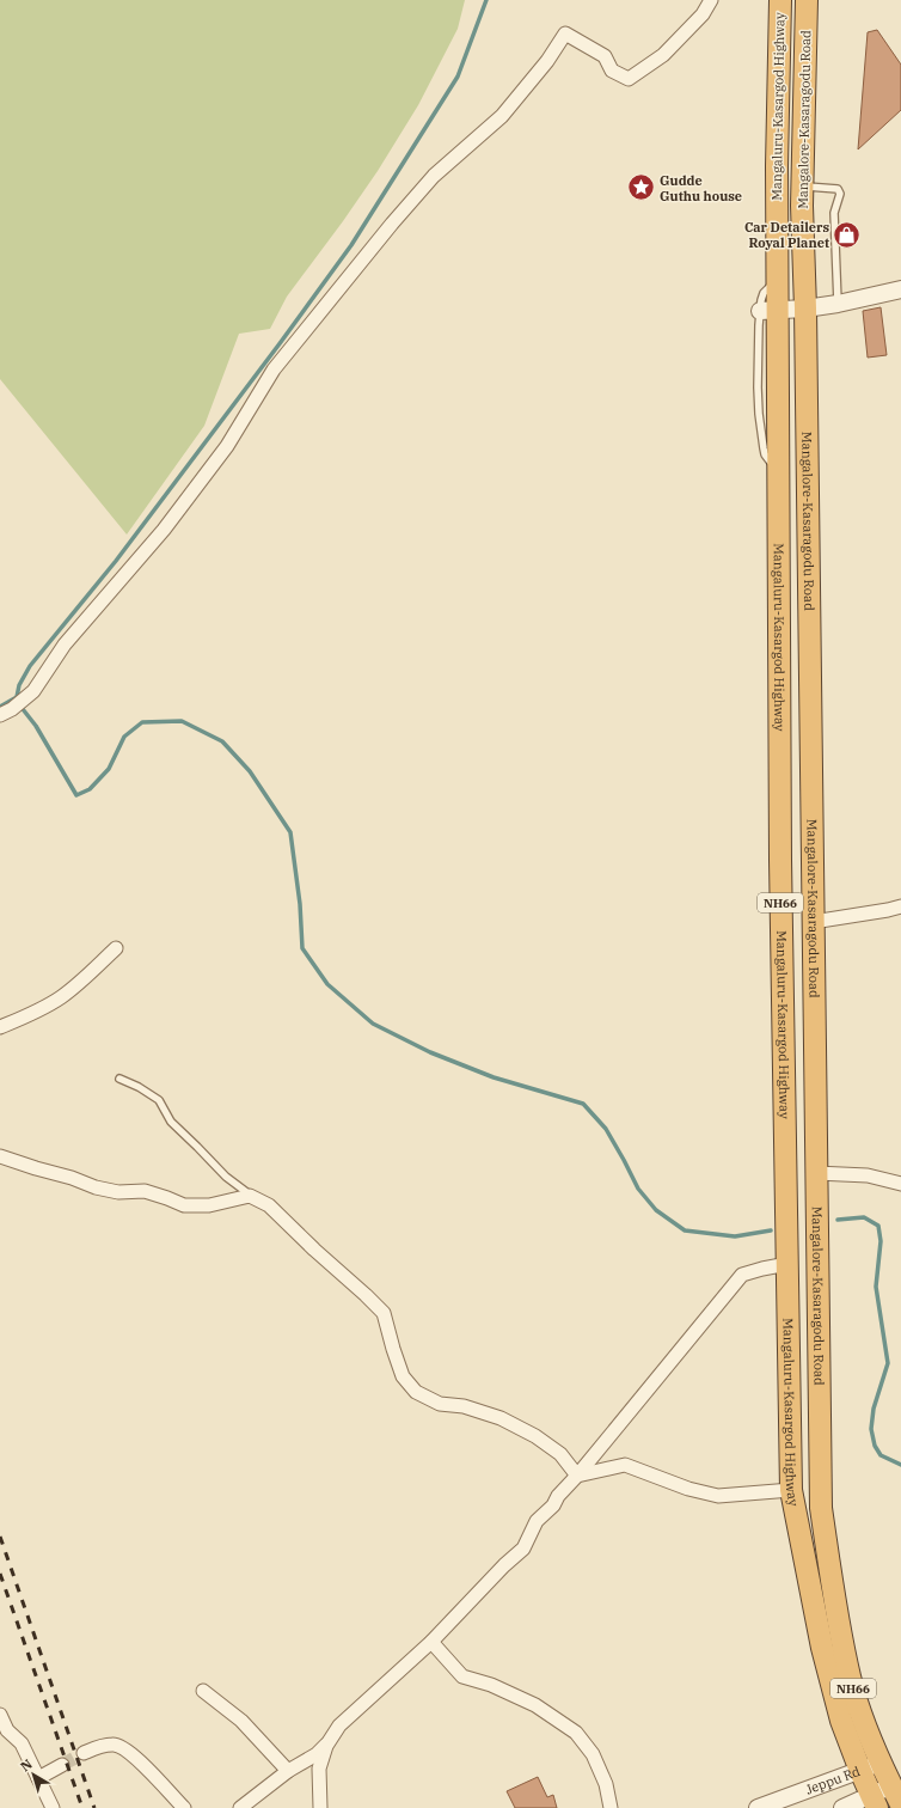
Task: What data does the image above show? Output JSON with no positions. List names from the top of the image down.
{
  "streets": {
    "highway": ["Mangaluru-Kasargod Highway", "Mangalore-Kasaragodu Road", "NH66"],
    "street": ["Jeppu Rd"]
  },
  "crossings": [
    ["Mangaluru-Kasargod Highway", "Jeppu Rd"],
    ["Mangalore-Kasaragodu Road", "Jeppu Rd"]
  ],
  "places": {
    "place": ["Gudde Guthu house"],
    "shop": ["Car Detailers Royal Planet"]
  },
  "north": "top left"
}
